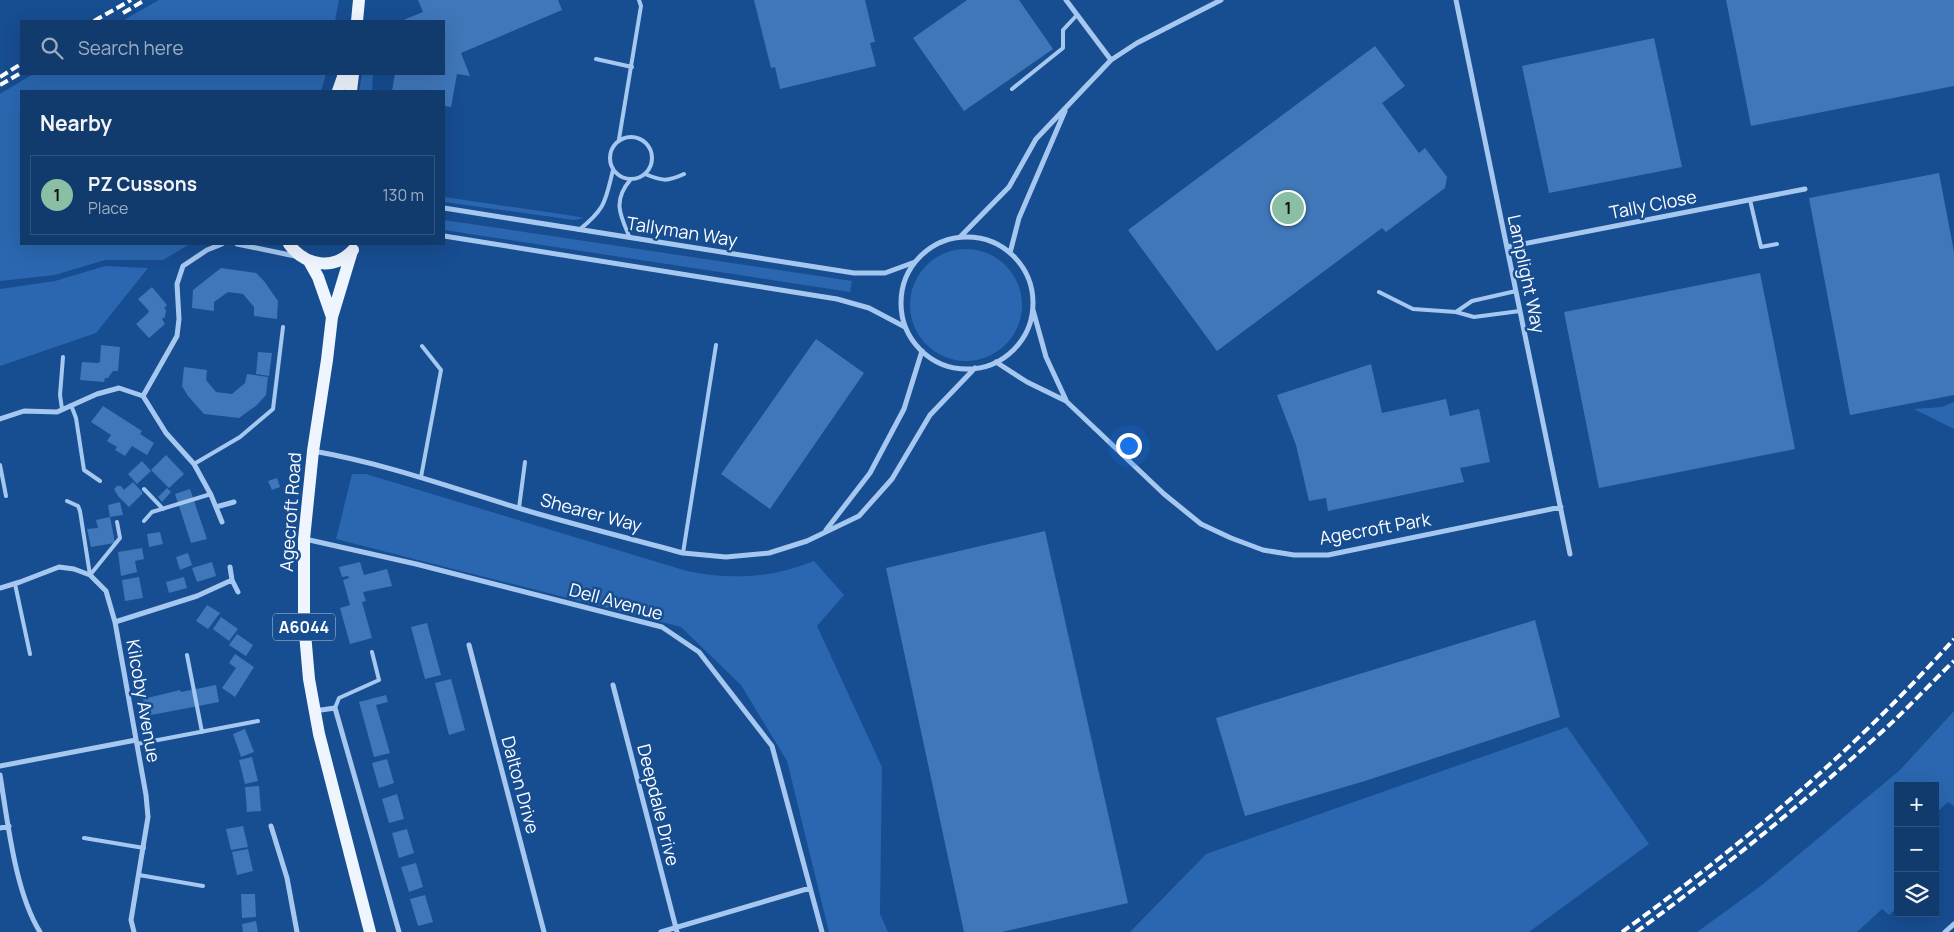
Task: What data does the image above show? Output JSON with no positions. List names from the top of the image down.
{
  "streets": {
    "main road": ["Agecroft Road", "A6044"],
    "street": [
      "Tally Close",
      "Tallyman Way",
      "Lamplight Way",
      "Shearer Way",
      "Agecroft Park",
      "Dell Avenue",
      "Kilcoby Avenue",
      "Dalton Drive",
      "Deepdale Drive"
    ]
  },
  "crossings": [
    ["Tally Close", "Lamplight Way"],
    ["Tallyman Way", "Shearer Way"],
    ["Lamplight Way", "Agecroft Park"],
    ["Agecroft Road", "Shearer Way"],
    ["Agecroft Road", "Dell Avenue"]
  ],
  "page": {
    "search": "Search here",
    "heading": "Nearby",
    "list": [
      {
        "mark": "1",
        "name": "PZ Cussons",
        "note": "Place",
        "value": "130 m"
      }
    ],
    "pins": "1",
    "map_buttons": ["+", "−"]
  }
}
